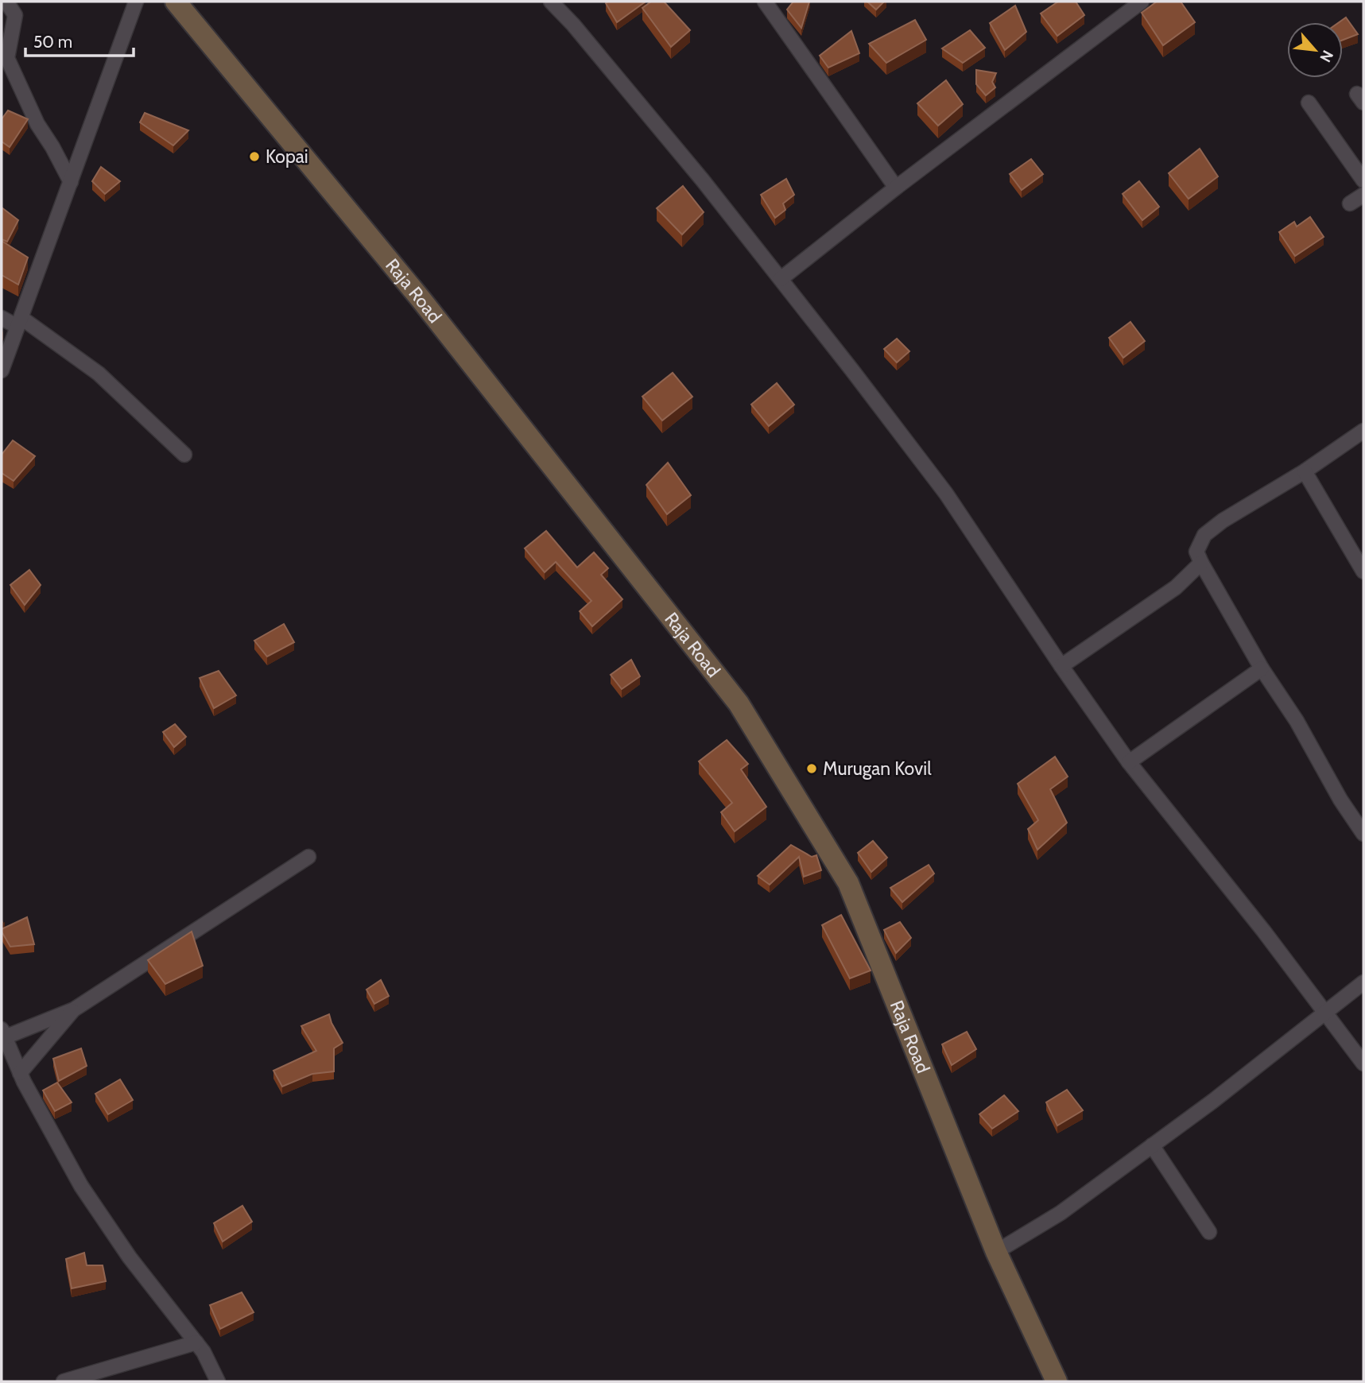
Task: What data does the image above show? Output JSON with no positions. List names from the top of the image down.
{
  "streets": {
    "street": ["Raja Road"]
  },
  "places": ["Kopai", "Murugan Kovil"],
  "scale_bar": "50 m",
  "north": "bottom right"
}
